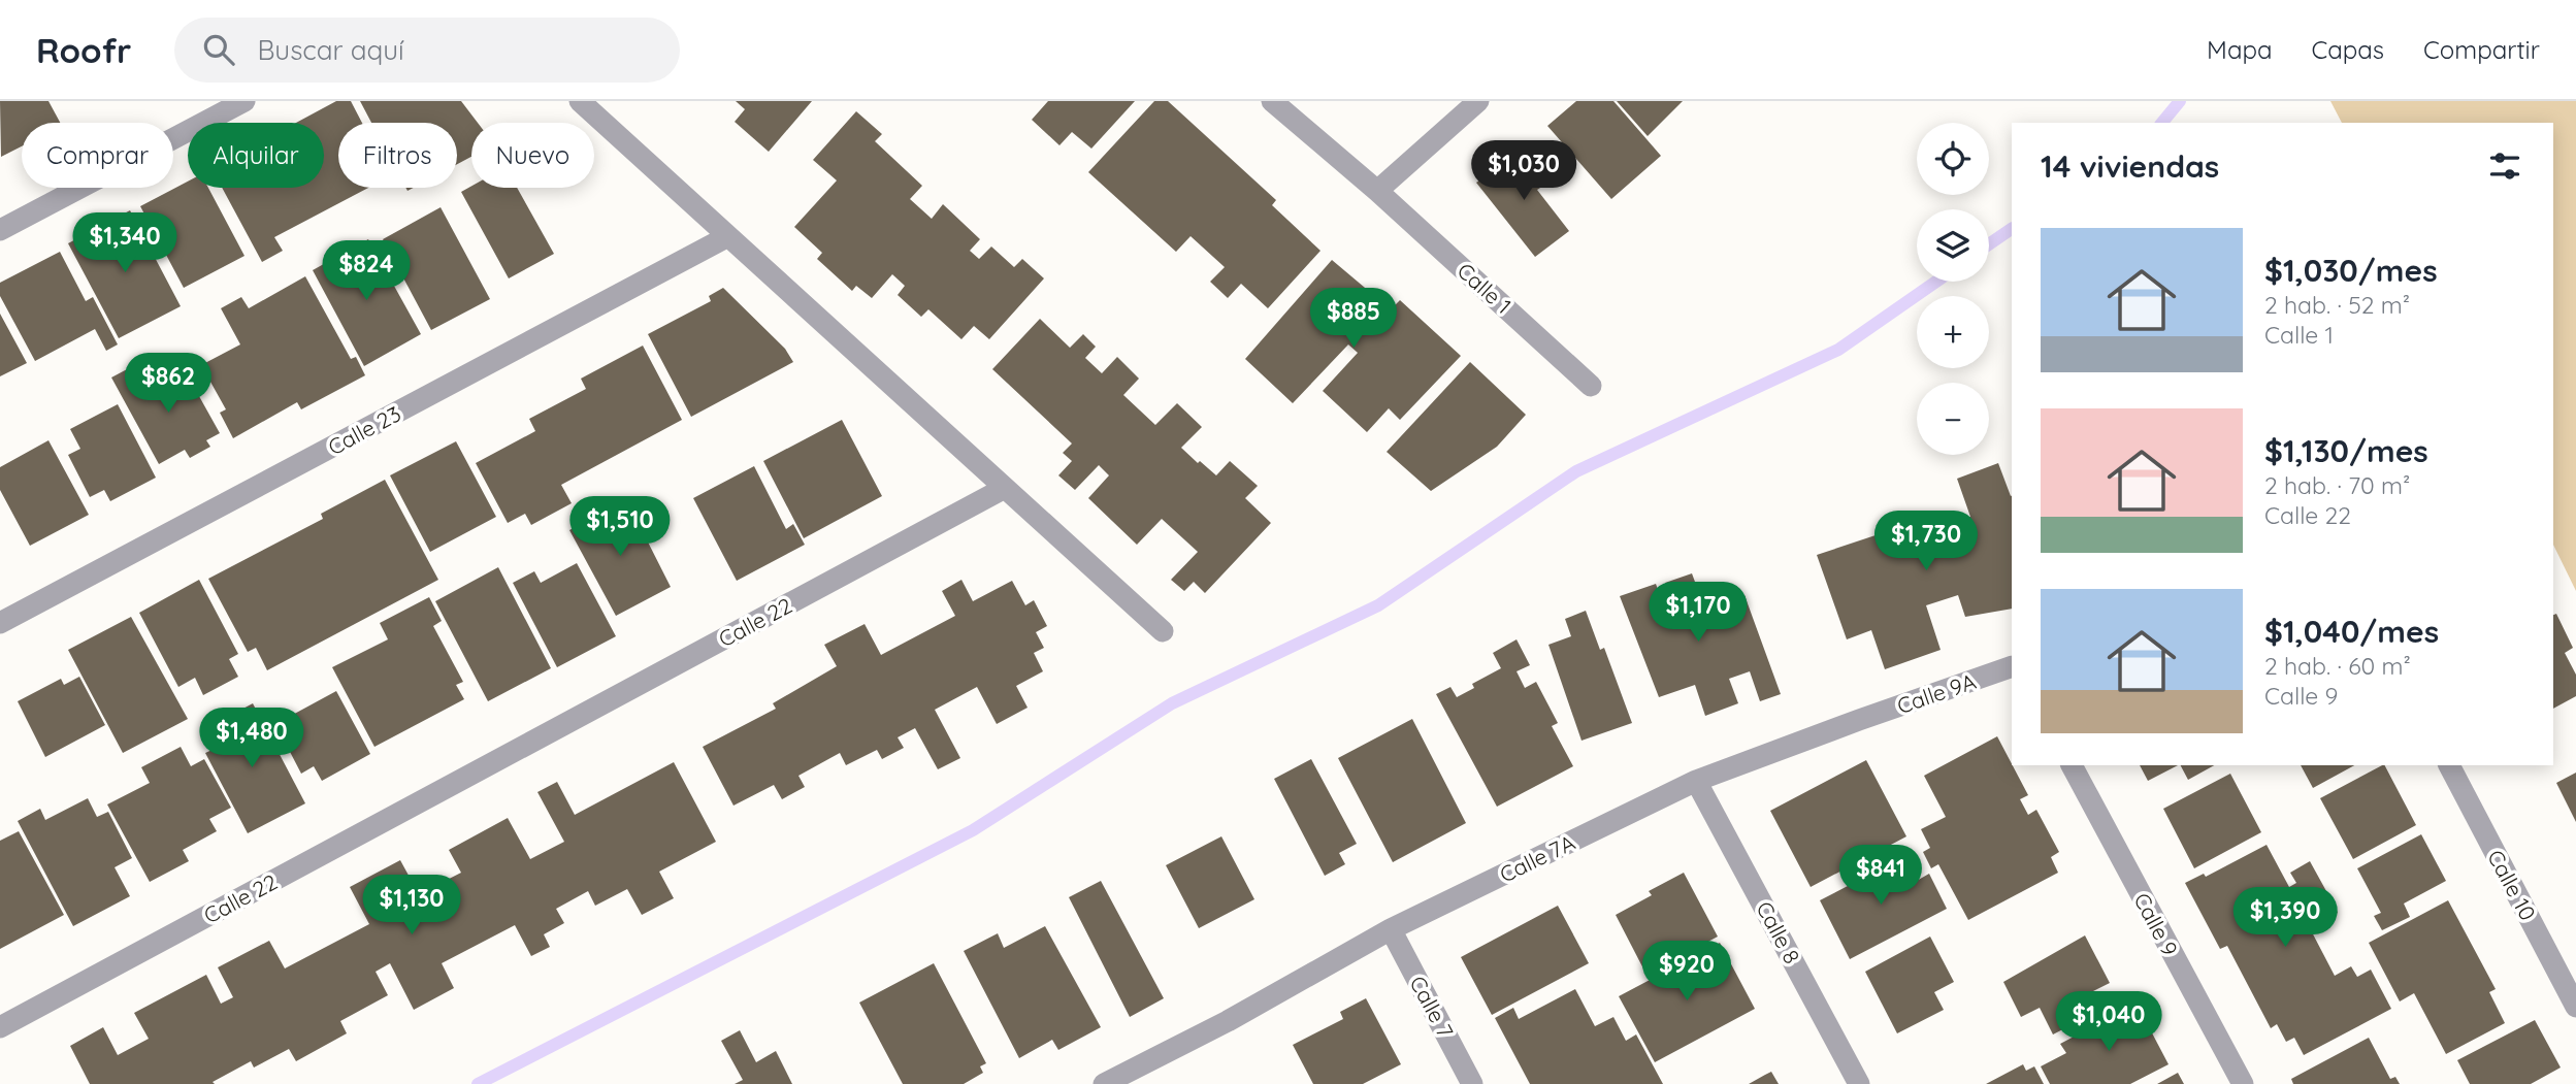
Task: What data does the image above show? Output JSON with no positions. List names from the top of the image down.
{
  "streets": {
    "street": [
      "Calle 1",
      "Calle 23",
      "Calle 22",
      "Calle 9A",
      "Calle 7A",
      "Calle 10",
      "Calle 9",
      "Calle 8",
      "Calle 7"
    ]
  },
  "crossings": [
    ["Calle 9A", "Calle 7A"],
    ["Calle 7A", "Calle 8"],
    ["Calle 7A", "Calle 7"]
  ],
  "page": {
    "header": "Roofr",
    "search": "Buscar aquí",
    "nav": ["Mapa", "Capas", "Compartir"],
    "map_buttons": ["+", "−"],
    "chip": [
      "Comprar",
      "Alquilar",
      "Filtros",
      "Nuevo"
    ],
    "heading": "14 viviendas",
    "price": [
      "$1,030",
      "$1,340",
      "$824",
      "$885",
      "$862",
      "$1,510",
      "$1,730",
      "$1,170",
      "$1,480",
      "$841",
      "$1,130",
      "$1,390",
      "$920",
      "$1,040"
    ],
    "list": [
      {
        "name": "$1,030/mes",
        "note": "2 hab. · 52 m² · Calle 1"
      },
      {
        "name": "$1,130/mes",
        "note": "2 hab. · 70 m² · Calle 22"
      },
      {
        "name": "$1,040/mes",
        "note": "2 hab. · 60 m² · Calle 9"
      }
    ]
  }
}
